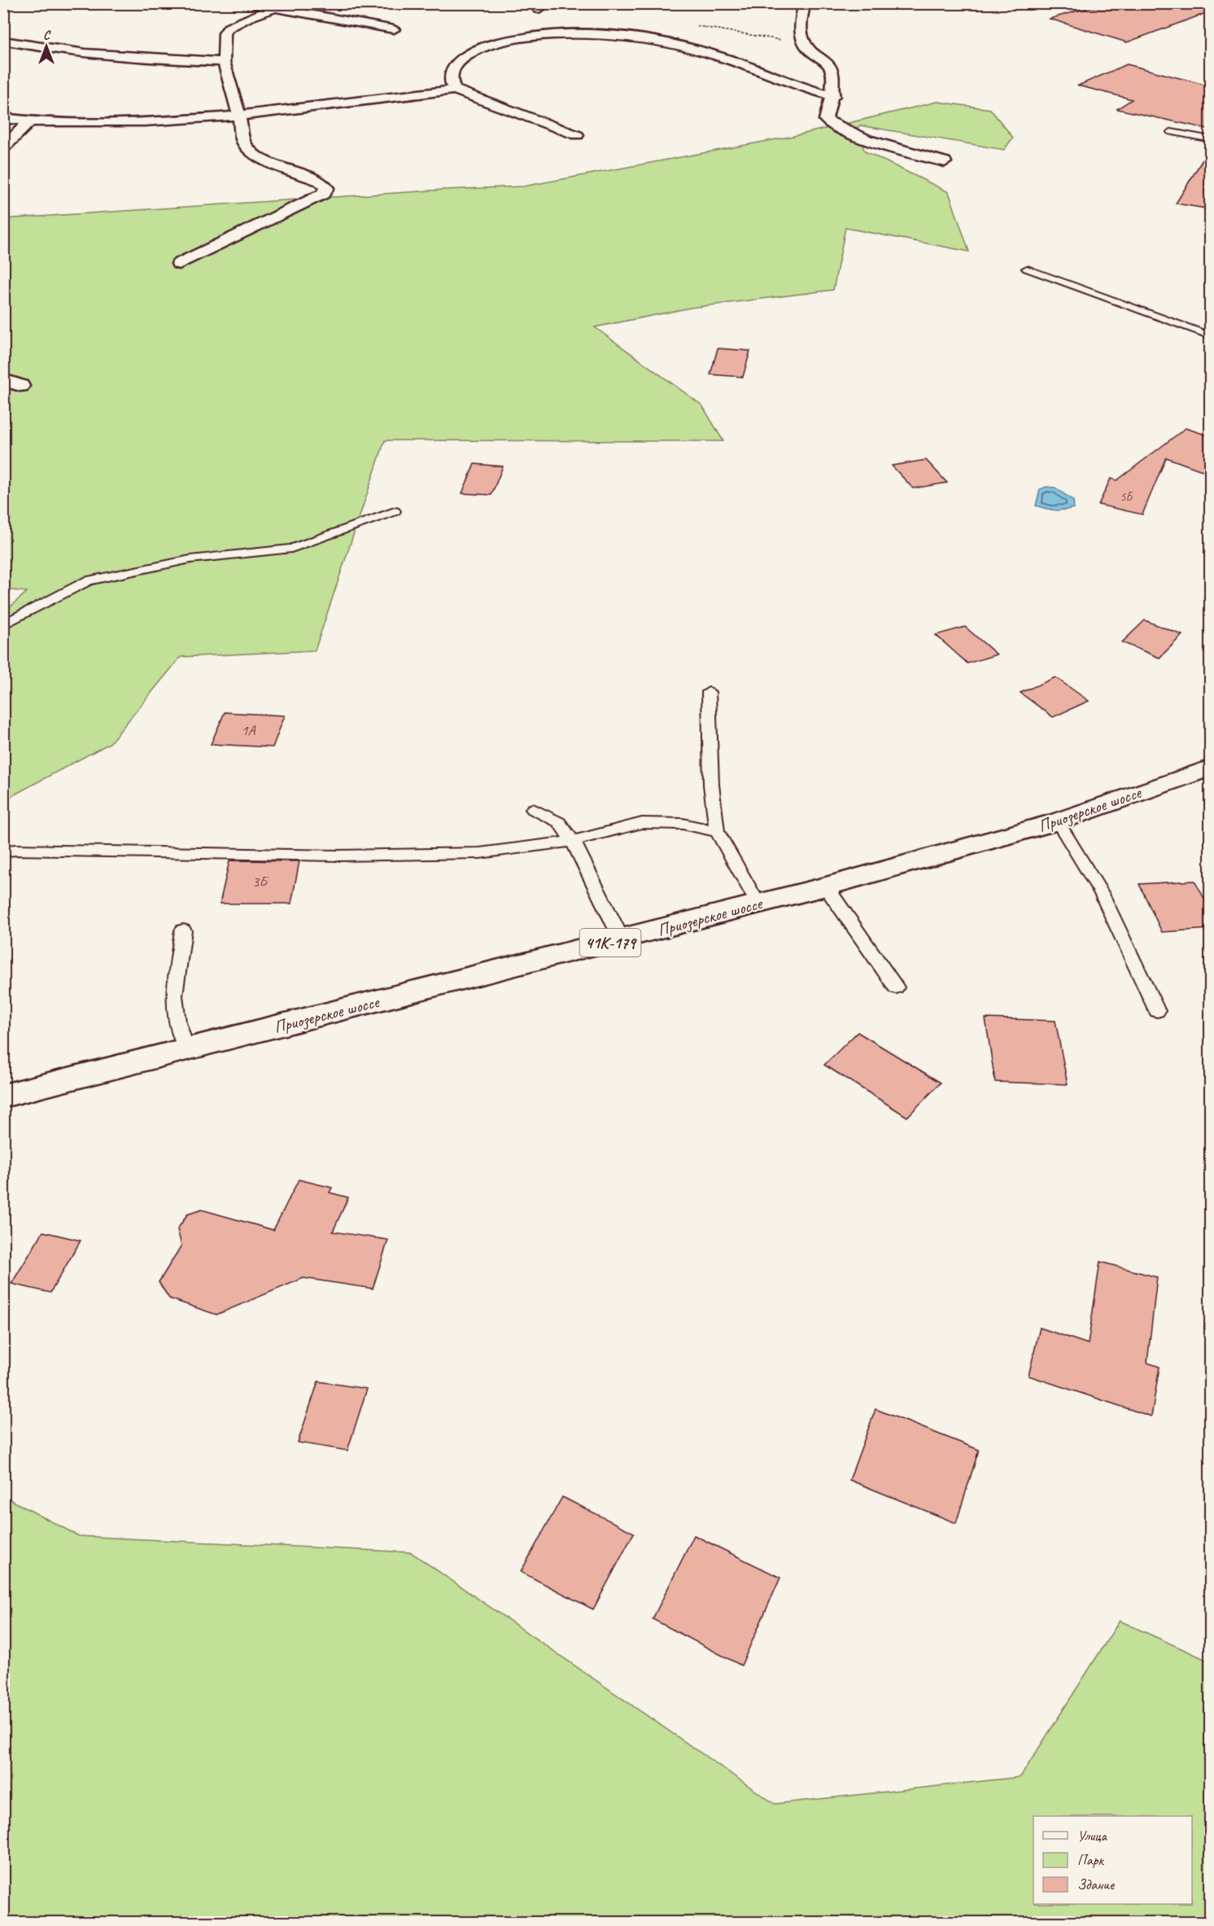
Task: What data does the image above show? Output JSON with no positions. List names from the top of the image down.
{
  "streets": {
    "street": ["Приозерское шоссе", "41К-179"]
  },
  "house_numbers": ["5Б", "1А", "3Б"],
  "legend": ["Улица", "Парк", "Здание"],
  "north": "top"
}
